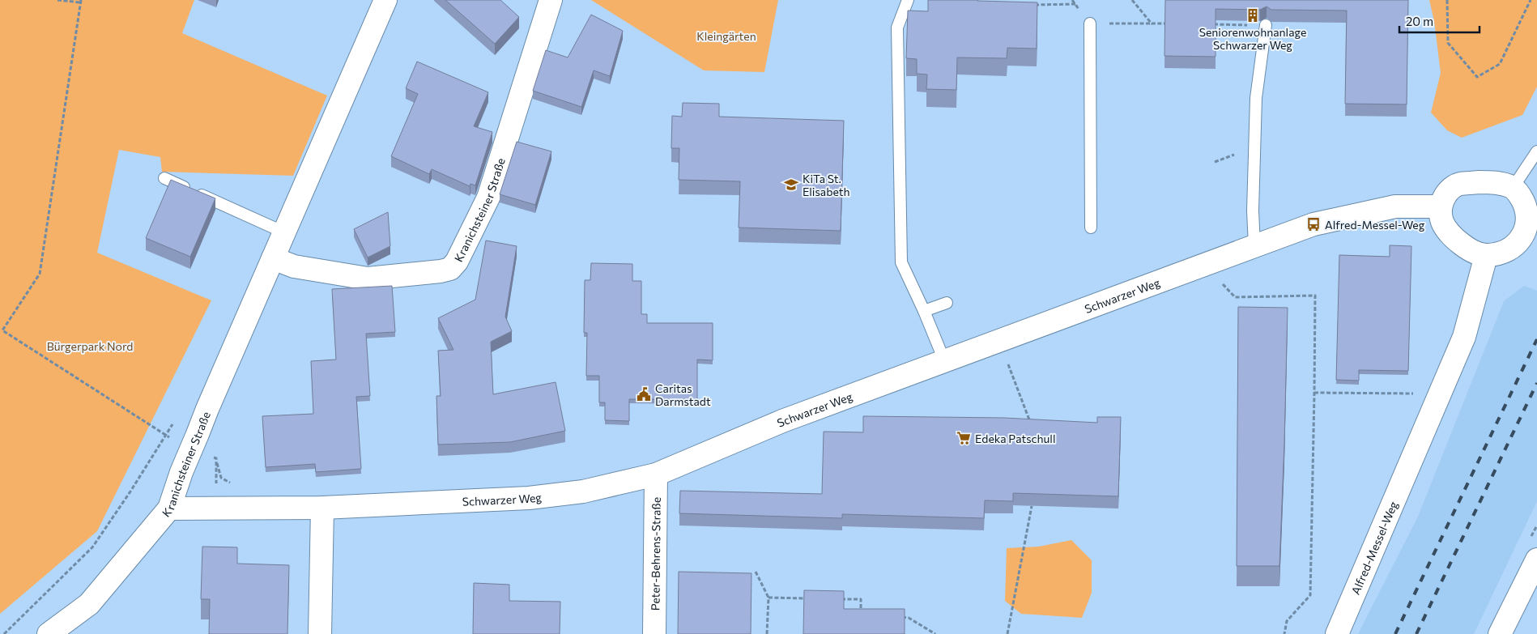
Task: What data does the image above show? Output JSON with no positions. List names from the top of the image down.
{
  "streets": {
    "street": [
      "Kranichsteiner Straße",
      "Schwarzer Weg",
      "Alfred-Messel-Weg",
      "Peter-Behrens-Straße"
    ]
  },
  "crossings": [
    ["Kranichsteiner Straße", "Schwarzer Weg"],
    ["Schwarzer Weg", "Alfred-Messel-Weg"],
    ["Schwarzer Weg", "Peter-Behrens-Straße"]
  ],
  "parks": ["Kleingärten", "Bürgerpark Nord"],
  "places": {
    "building": ["Seniorenwohnanlage Schwarzer Weg"],
    "school or university": ["KiTa St. Elisabeth"],
    "bus stop": ["Alfred-Messel-Weg"],
    "public building": ["Caritas Darmstadt"],
    "supermarket": ["Edeka Patschull"]
  },
  "scale_bar": "20 m"
}
